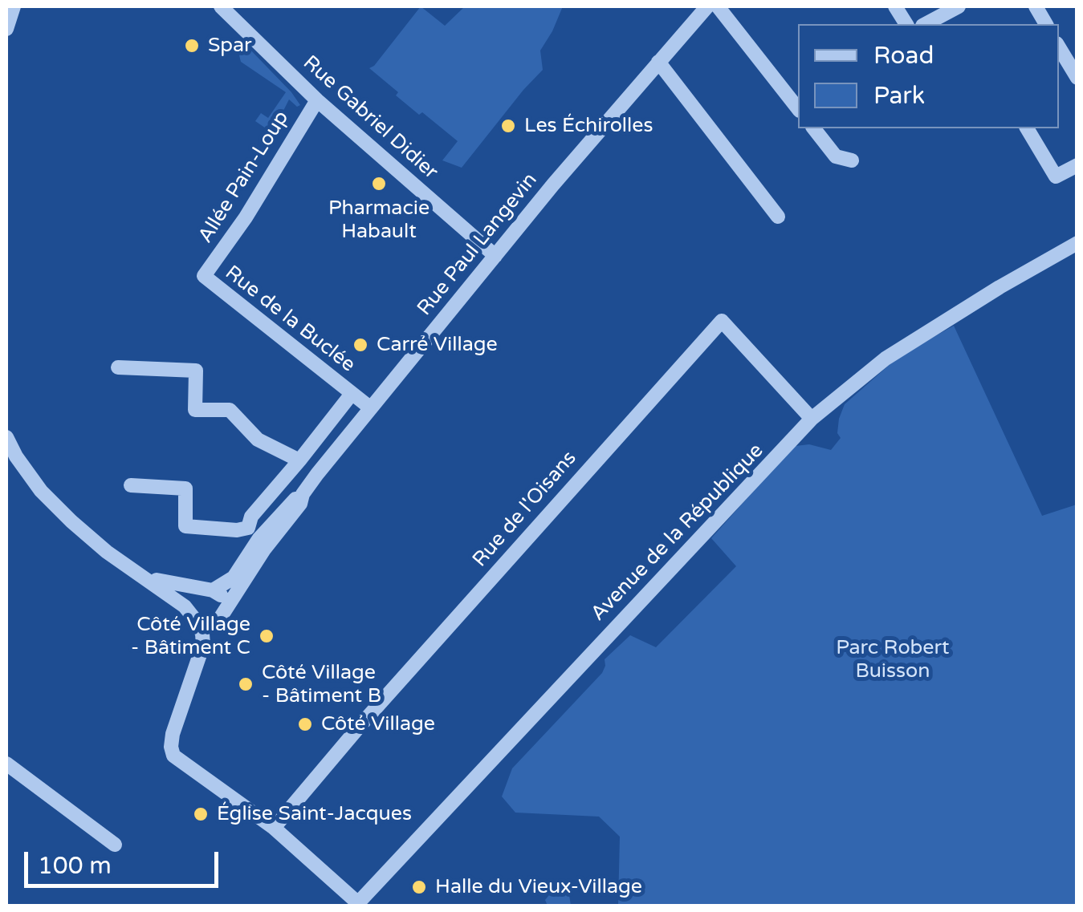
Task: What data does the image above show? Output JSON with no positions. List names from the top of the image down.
{
  "streets": {
    "street": [
      "Rue Gabriel Didier",
      "Allée Pain-Loup",
      "Rue Paul Langevin",
      "Rue de la Buclée",
      "Rue de l'Oisans",
      "Avenue de la République"
    ]
  },
  "crossings": [
    ["Rue Gabriel Didier", "Allée Pain-Loup"],
    ["Rue Gabriel Didier", "Rue Paul Langevin"],
    ["Allée Pain-Loup", "Rue de la Buclée"],
    ["Rue Paul Langevin", "Rue de la Buclée"],
    ["Rue de l'Oisans", "Avenue de la République"]
  ],
  "parks": ["Parc Robert Buisson"],
  "places": [
    "Spar",
    "Les Échirolles",
    "Pharmacie Habault",
    "Carré Village",
    "Côté Village - Bâtiment C",
    "Côté Village - Bâtiment B",
    "Côté Village",
    "Église Saint-Jacques",
    "Halle du Vieux-Village"
  ],
  "legend": ["Road", "Park"],
  "scale_bar": "100 m"
}
